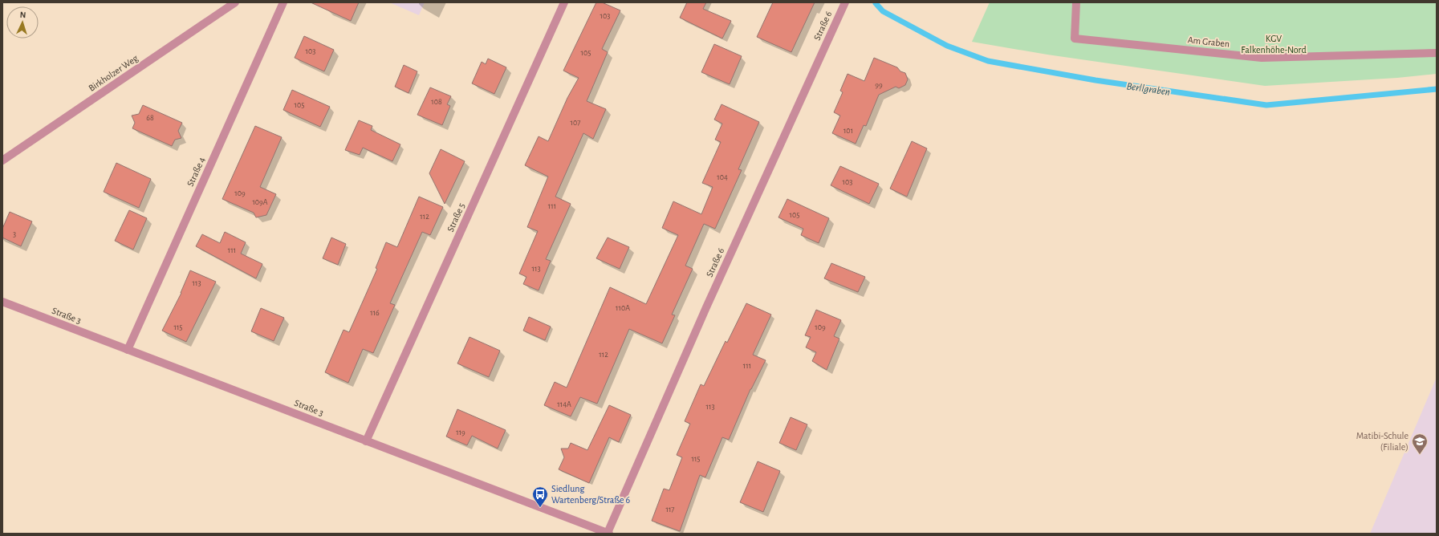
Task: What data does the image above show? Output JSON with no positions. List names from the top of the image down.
{
  "streets": {
    "street": [
      "Straße 6",
      "Am Graben",
      "Birkholzer Weg",
      "Straße 4",
      "Straße 5",
      "Straße 3"
    ]
  },
  "crossings": [
    ["Straße 6", "Straße 3"],
    ["Straße 4", "Straße 3"],
    ["Straße 5", "Straße 3"]
  ],
  "water": ["Berllgraben"],
  "parks": ["KGV Falkenhöhe-Nord"],
  "places": {
    "school or university": ["Matibi-Schule (Filiale)"],
    "bus stop": ["Siedlung Wartenberg/Straße 6"]
  },
  "house_numbers": [
    "103",
    "103",
    "105",
    "99",
    "108",
    "105",
    "68",
    "107",
    "101",
    "104",
    "103",
    "109",
    "109A",
    "111",
    "105",
    "112",
    "3",
    "111",
    "113",
    "113",
    "110A",
    "116",
    "115",
    "109",
    "112",
    "111",
    "114A",
    "113",
    "119",
    "115",
    "117"
  ],
  "north": "top"
}
